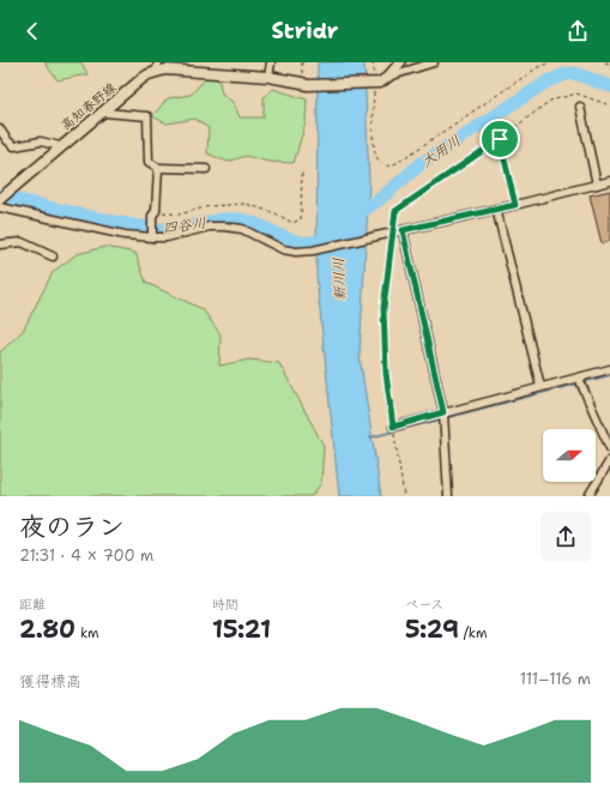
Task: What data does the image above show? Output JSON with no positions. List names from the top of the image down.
{
  "streets": {
    "main road": ["高知春野線"]
  },
  "water": ["大用川", "四谷川", "新川川"],
  "north": "right",
  "page": {
    "header": "Stridr",
    "heading": ["夜のラン", "21:31 · 4 × 700 m"],
    "stats": [
      ["距離", "2.80 km"],
      ["時間", "15:21"],
      ["ペース", "5:29 /km"]
    ],
    "chart": ["獲得標高", "111–116 m"]
  }
}
